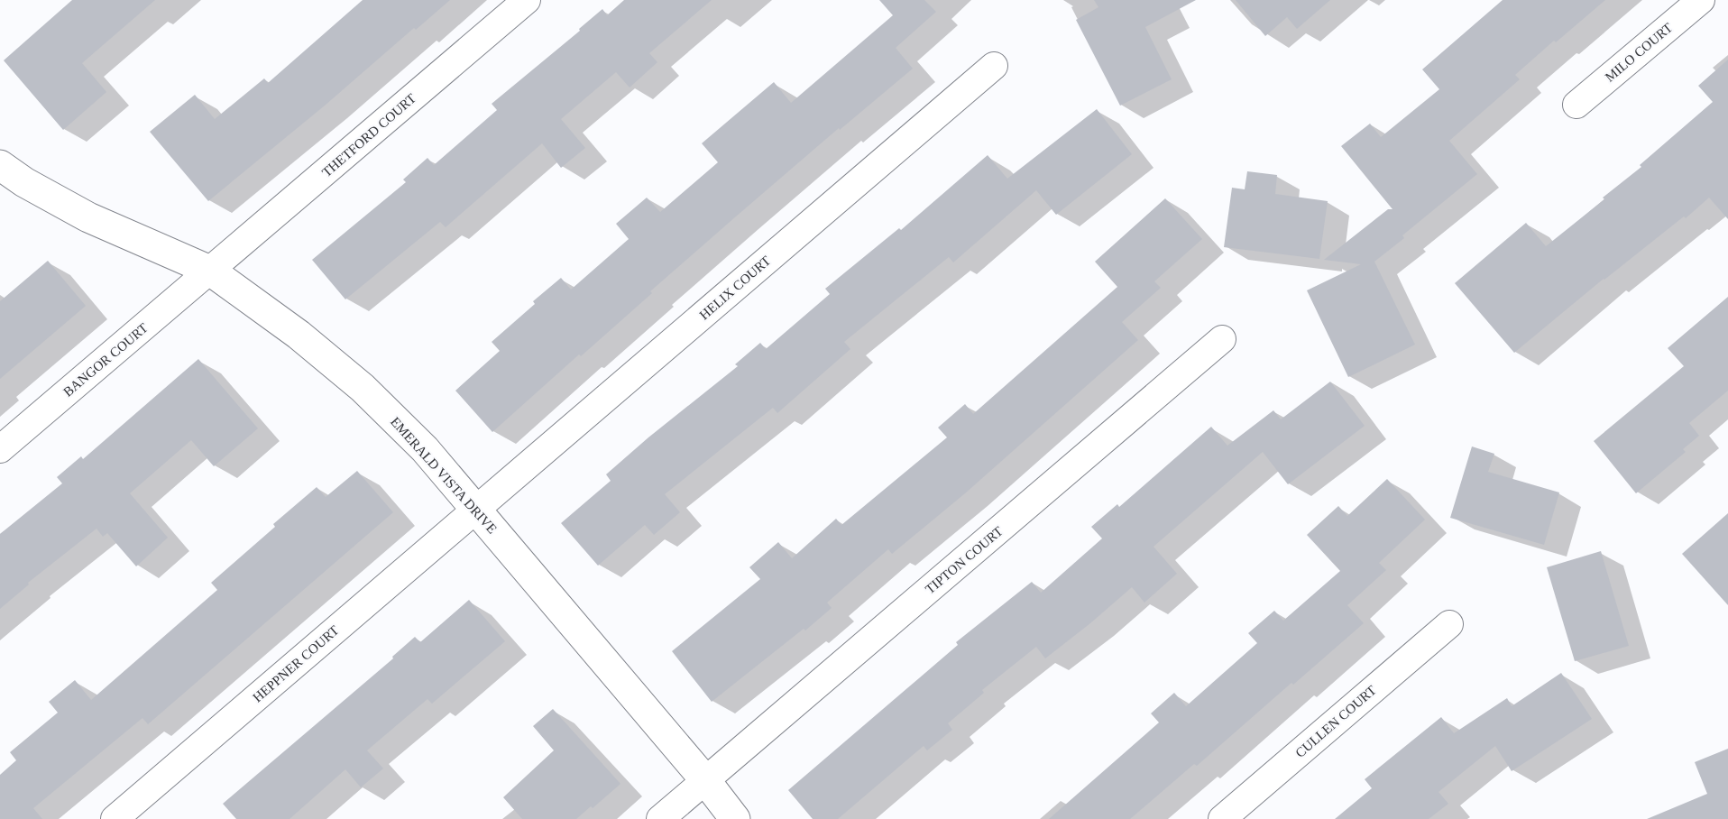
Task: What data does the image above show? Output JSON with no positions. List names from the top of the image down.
{
  "streets": {
    "street": [
      "MILO COURT",
      "THETFORD COURT",
      "HELIX COURT",
      "BANGOR COURT",
      "EMERALD VISTA DRIVE",
      "TIPTON COURT",
      "HEPPNER COURT",
      "CULLEN COURT"
    ]
  },
  "crossings": [
    ["THETFORD COURT", "BANGOR COURT"],
    ["THETFORD COURT", "EMERALD VISTA DRIVE"],
    ["HELIX COURT", "EMERALD VISTA DRIVE"],
    ["HELIX COURT", "HEPPNER COURT"],
    ["BANGOR COURT", "EMERALD VISTA DRIVE"],
    ["EMERALD VISTA DRIVE", "TIPTON COURT"],
    ["EMERALD VISTA DRIVE", "HEPPNER COURT"]
  ]
}
